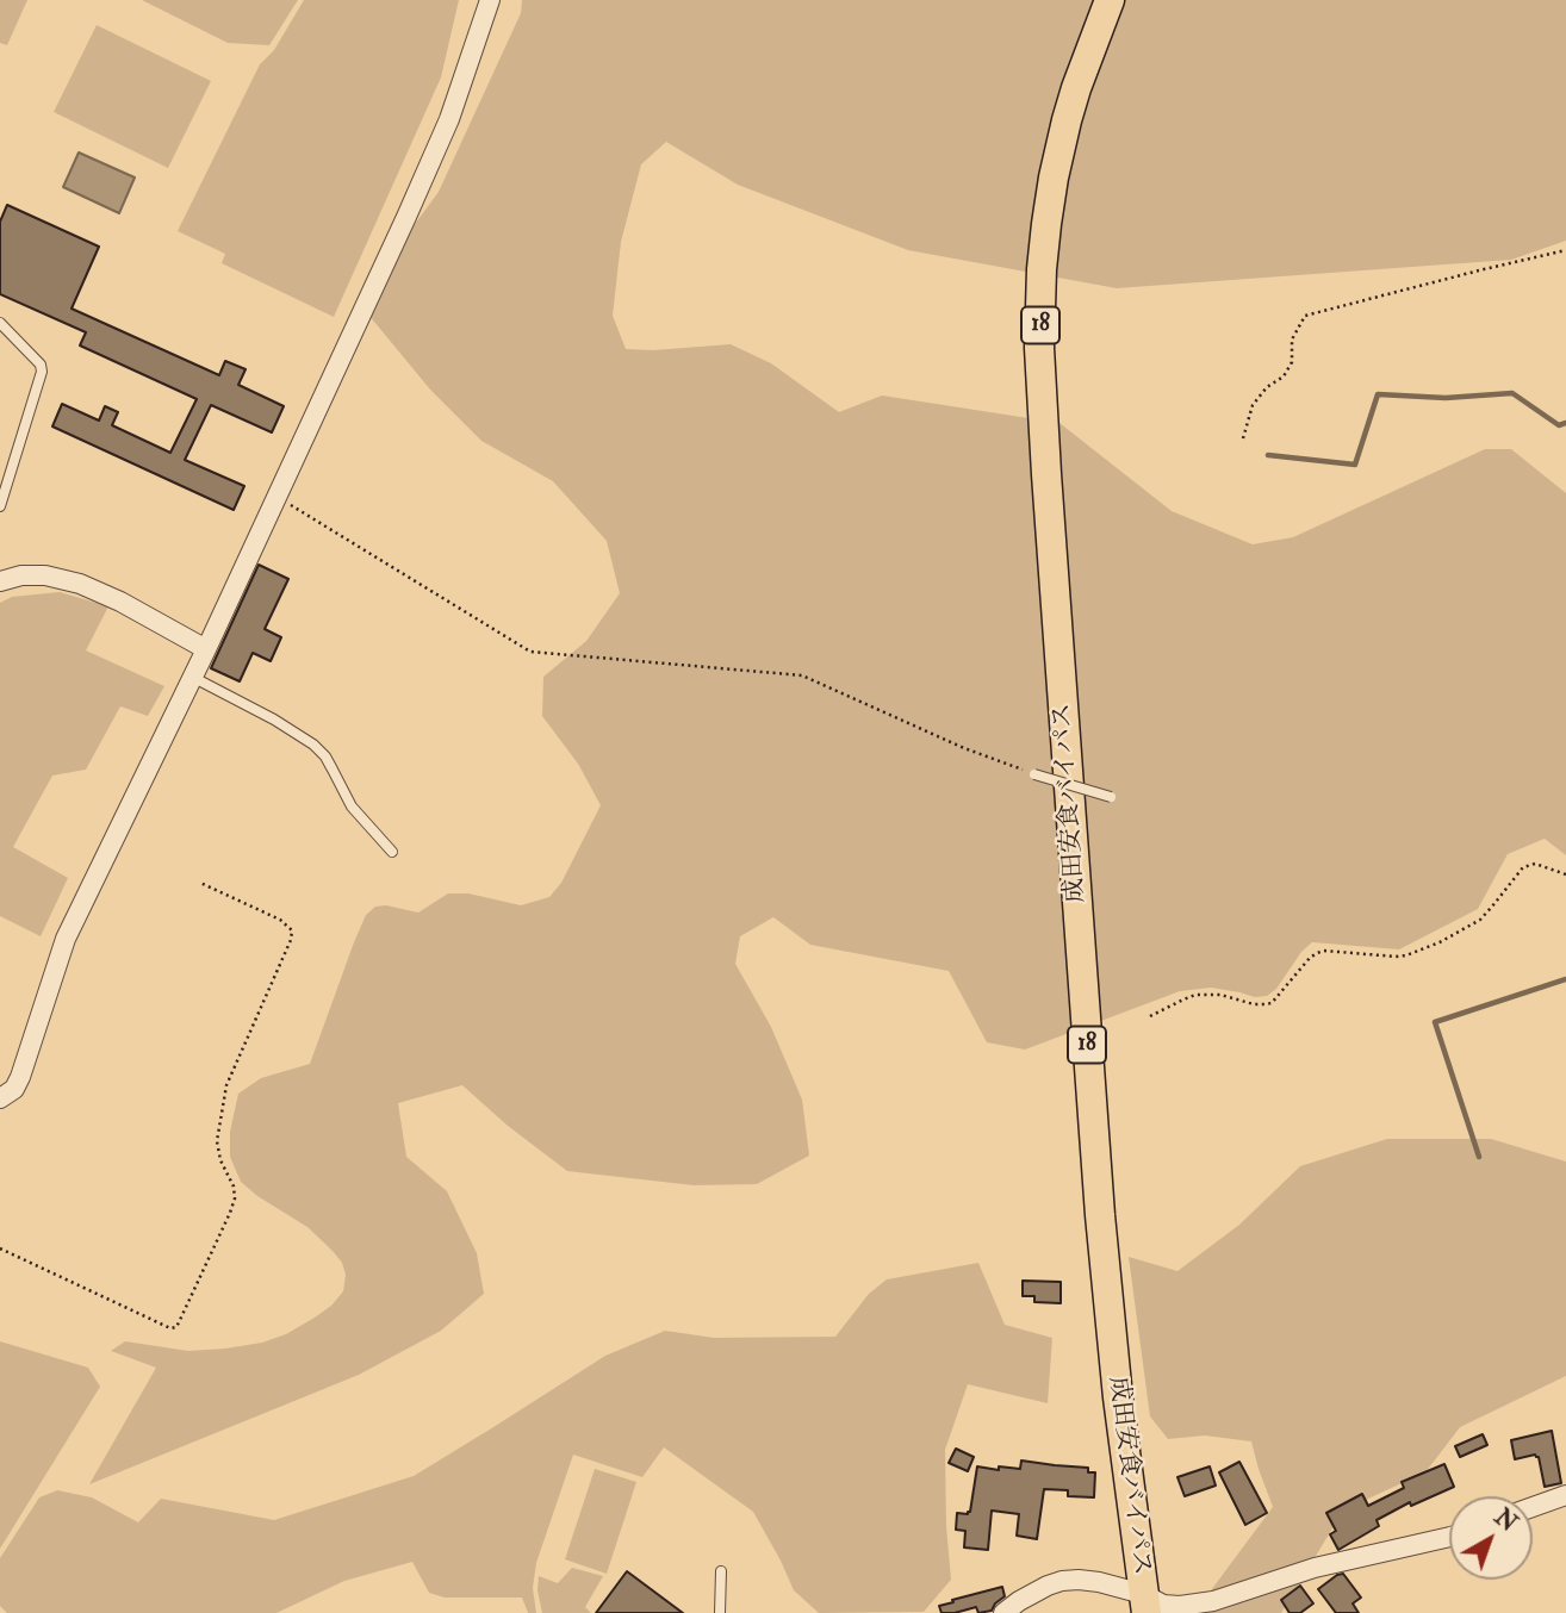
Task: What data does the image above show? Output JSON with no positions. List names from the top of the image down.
{
  "streets": {
    "main road": ["18", "成田安食バイパス"]
  },
  "north": "top right"
}
